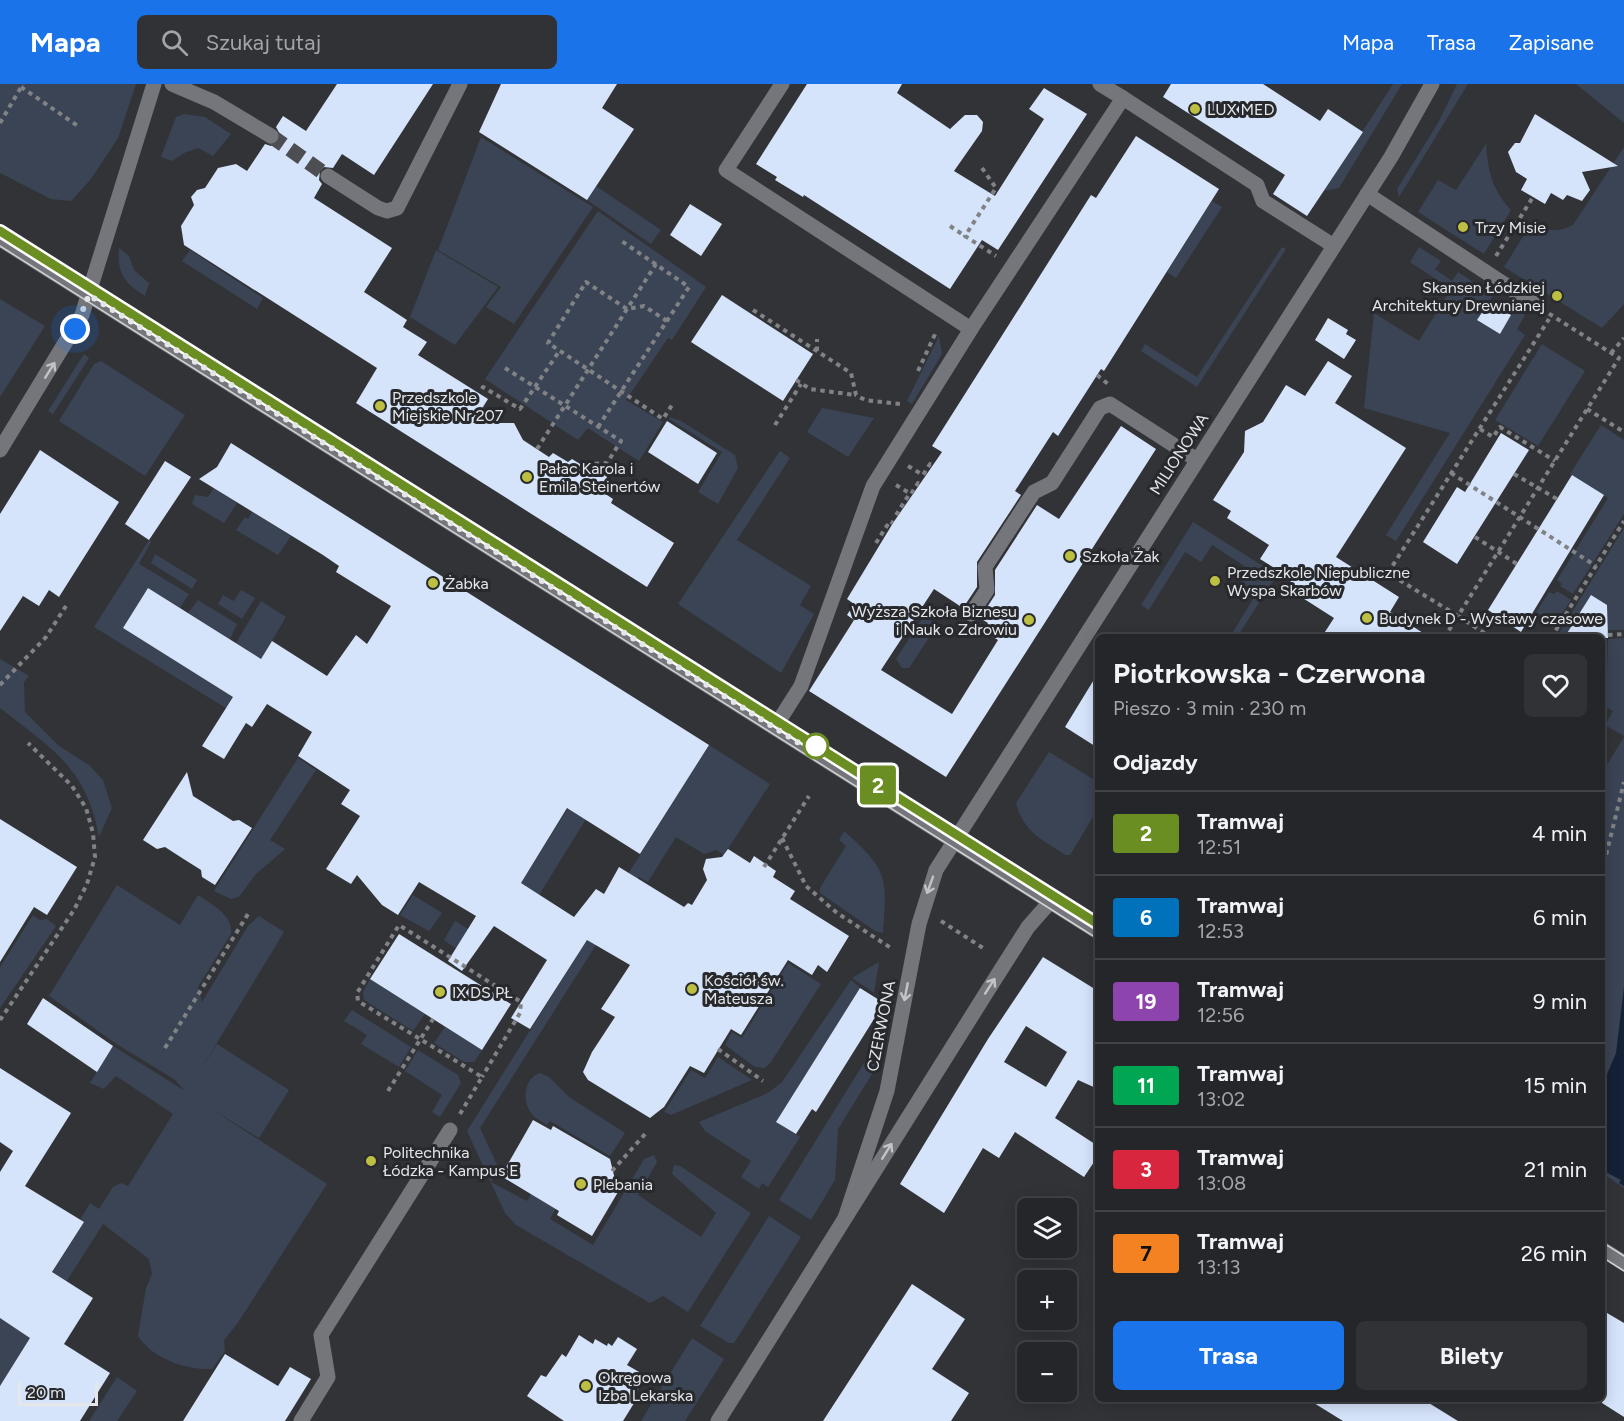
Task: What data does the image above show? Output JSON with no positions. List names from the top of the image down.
{
  "streets": {
    "street": ["MILIONOWA", "CZERWONA"]
  },
  "crossings": [
    ["MILIONOWA", "CZERWONA"]
  ],
  "places": [
    "LUX MED",
    "Trzy Misie",
    "Skansen Łódzkiej Architektury Drewnianej",
    "Przedszkole Miejskie Nr 207",
    "Pałac Karola i Emila Steinertów",
    "Szkoła Żak",
    "Przedszkole Niepubliczne Wyspa Skarbów",
    "Żabka",
    "Budynek D - Wystawy czasowe",
    "Wyższa Szkoła Biznesu i Nauk o Zdrowiu",
    "Kościół św. Mateusza",
    "IX DS PŁ",
    "Politechnika Łódzka - Kampus E",
    "Plebania",
    "Okręgowa Izba Lekarska"
  ],
  "lines": ["tram line 2"],
  "scale_bar": "20 m",
  "page": {
    "header": "Mapa",
    "search": "Szukaj tutaj",
    "nav": ["Mapa", "Trasa", "Zapisane"],
    "on_map": "2",
    "heading": [
      ["Piotrkowska - Czerwona", "Pieszo · 3 min · 230 m"],
      "Odjazdy"
    ],
    "list": [
      {
        "mark": "2",
        "name": "Tramwaj",
        "note": "12:51",
        "value": "4 min"
      },
      {
        "mark": "6",
        "name": "Tramwaj",
        "note": "12:53",
        "value": "6 min"
      },
      {
        "mark": "19",
        "name": "Tramwaj",
        "note": "12:56",
        "value": "9 min"
      },
      {
        "mark": "11",
        "name": "Tramwaj",
        "note": "13:02",
        "value": "15 min"
      },
      {
        "mark": "3",
        "name": "Tramwaj",
        "note": "13:08",
        "value": "21 min"
      },
      {
        "mark": "7",
        "name": "Tramwaj",
        "note": "13:13",
        "value": "26 min"
      }
    ],
    "map_buttons": ["+", "−"],
    "buttons": ["Trasa", "Bilety"],
    "scale": "20 m"
  }
}
